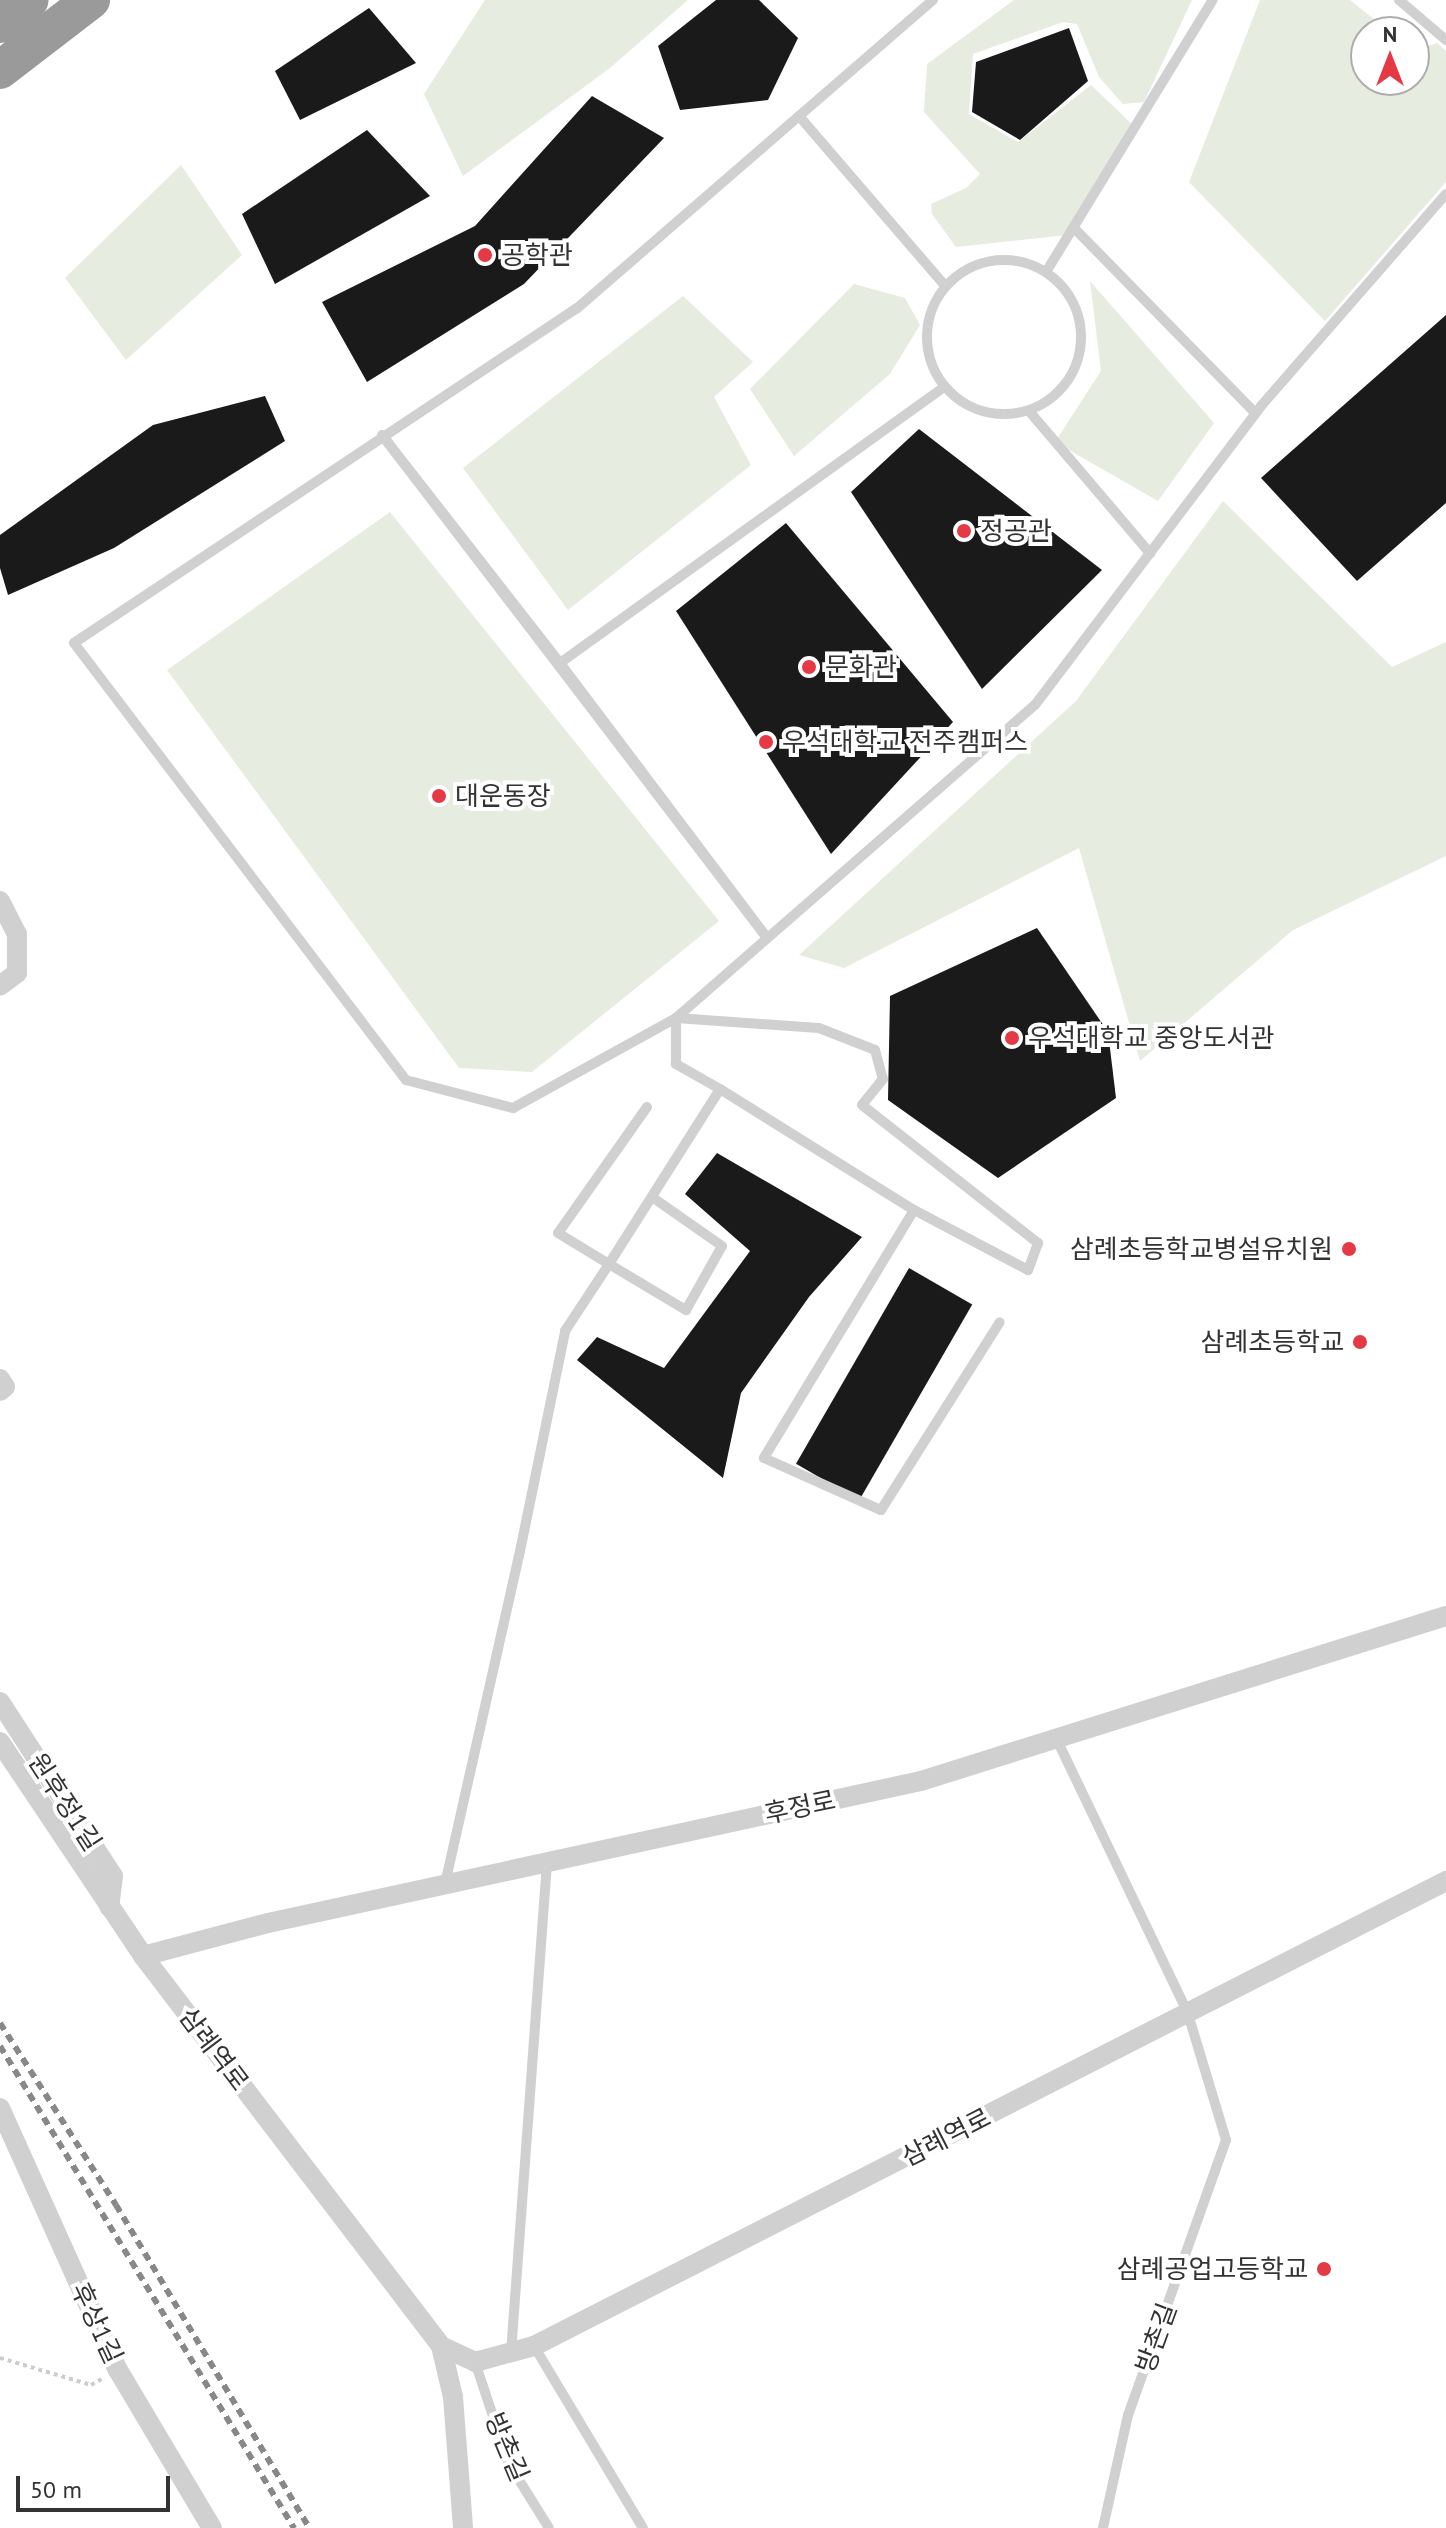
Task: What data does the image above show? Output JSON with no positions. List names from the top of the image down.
{
  "streets": {
    "street": [
      "원후정1길",
      "후정로",
      "삼례역로",
      "후상1길"
    ],
    "lane": ["방촌길"]
  },
  "crossings": [
    ["원후정1길", "삼례역로"],
    ["후정로", "삼례역로"],
    ["후정로", "방촌길"],
    ["삼례역로", "방촌길"]
  ],
  "places": [
    "공학관",
    "정공관",
    "문화관",
    "우석대학교 전주캠퍼스",
    "대운동장",
    "우석대학교 중앙도서관",
    "삼례초등학교병설유치원",
    "삼례초등학교",
    "삼례공업고등학교"
  ],
  "scale_bar": "50 m",
  "north": "top"
}
